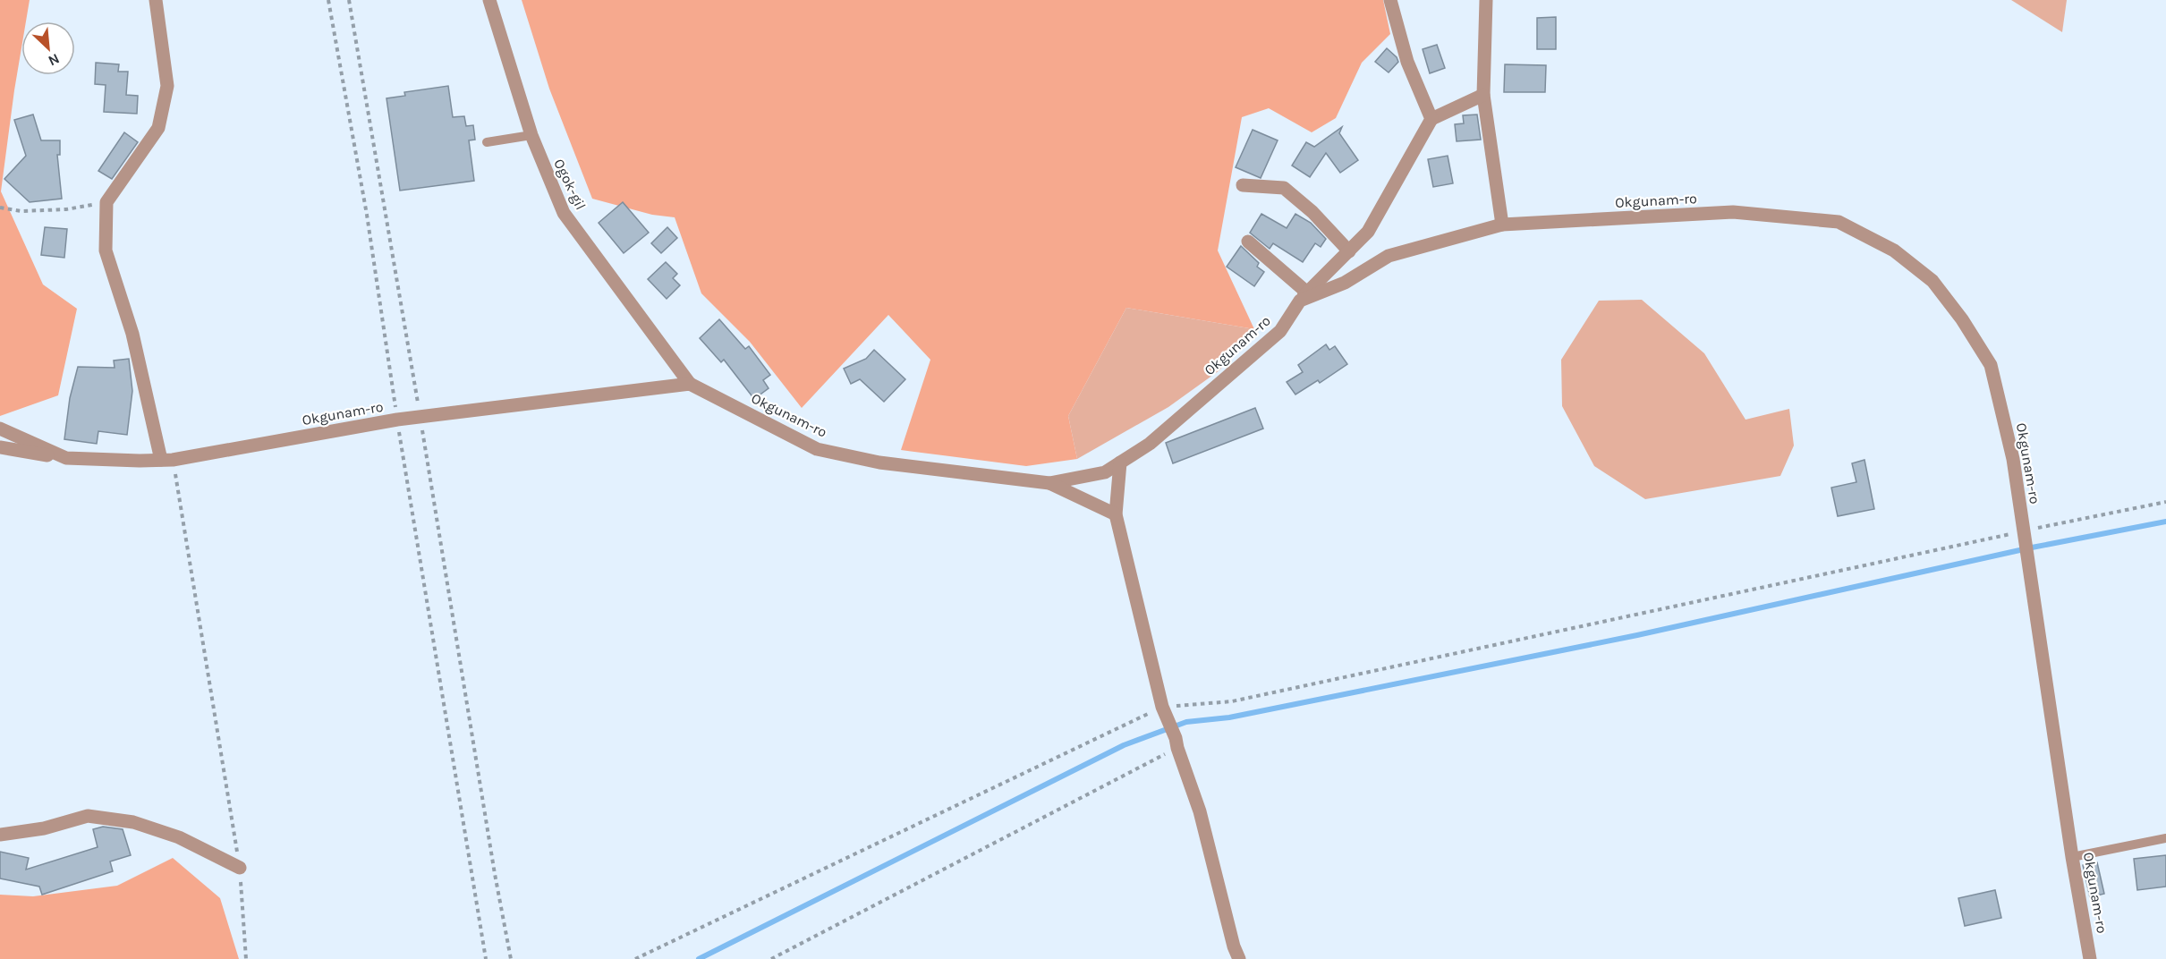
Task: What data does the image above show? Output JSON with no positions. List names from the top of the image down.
{
  "streets": {
    "street": ["Ogok-gil", "Okgunam-ro"]
  },
  "crossings": [
    ["Ogok-gil", "Okgunam-ro"]
  ],
  "north": "bottom right"
}
